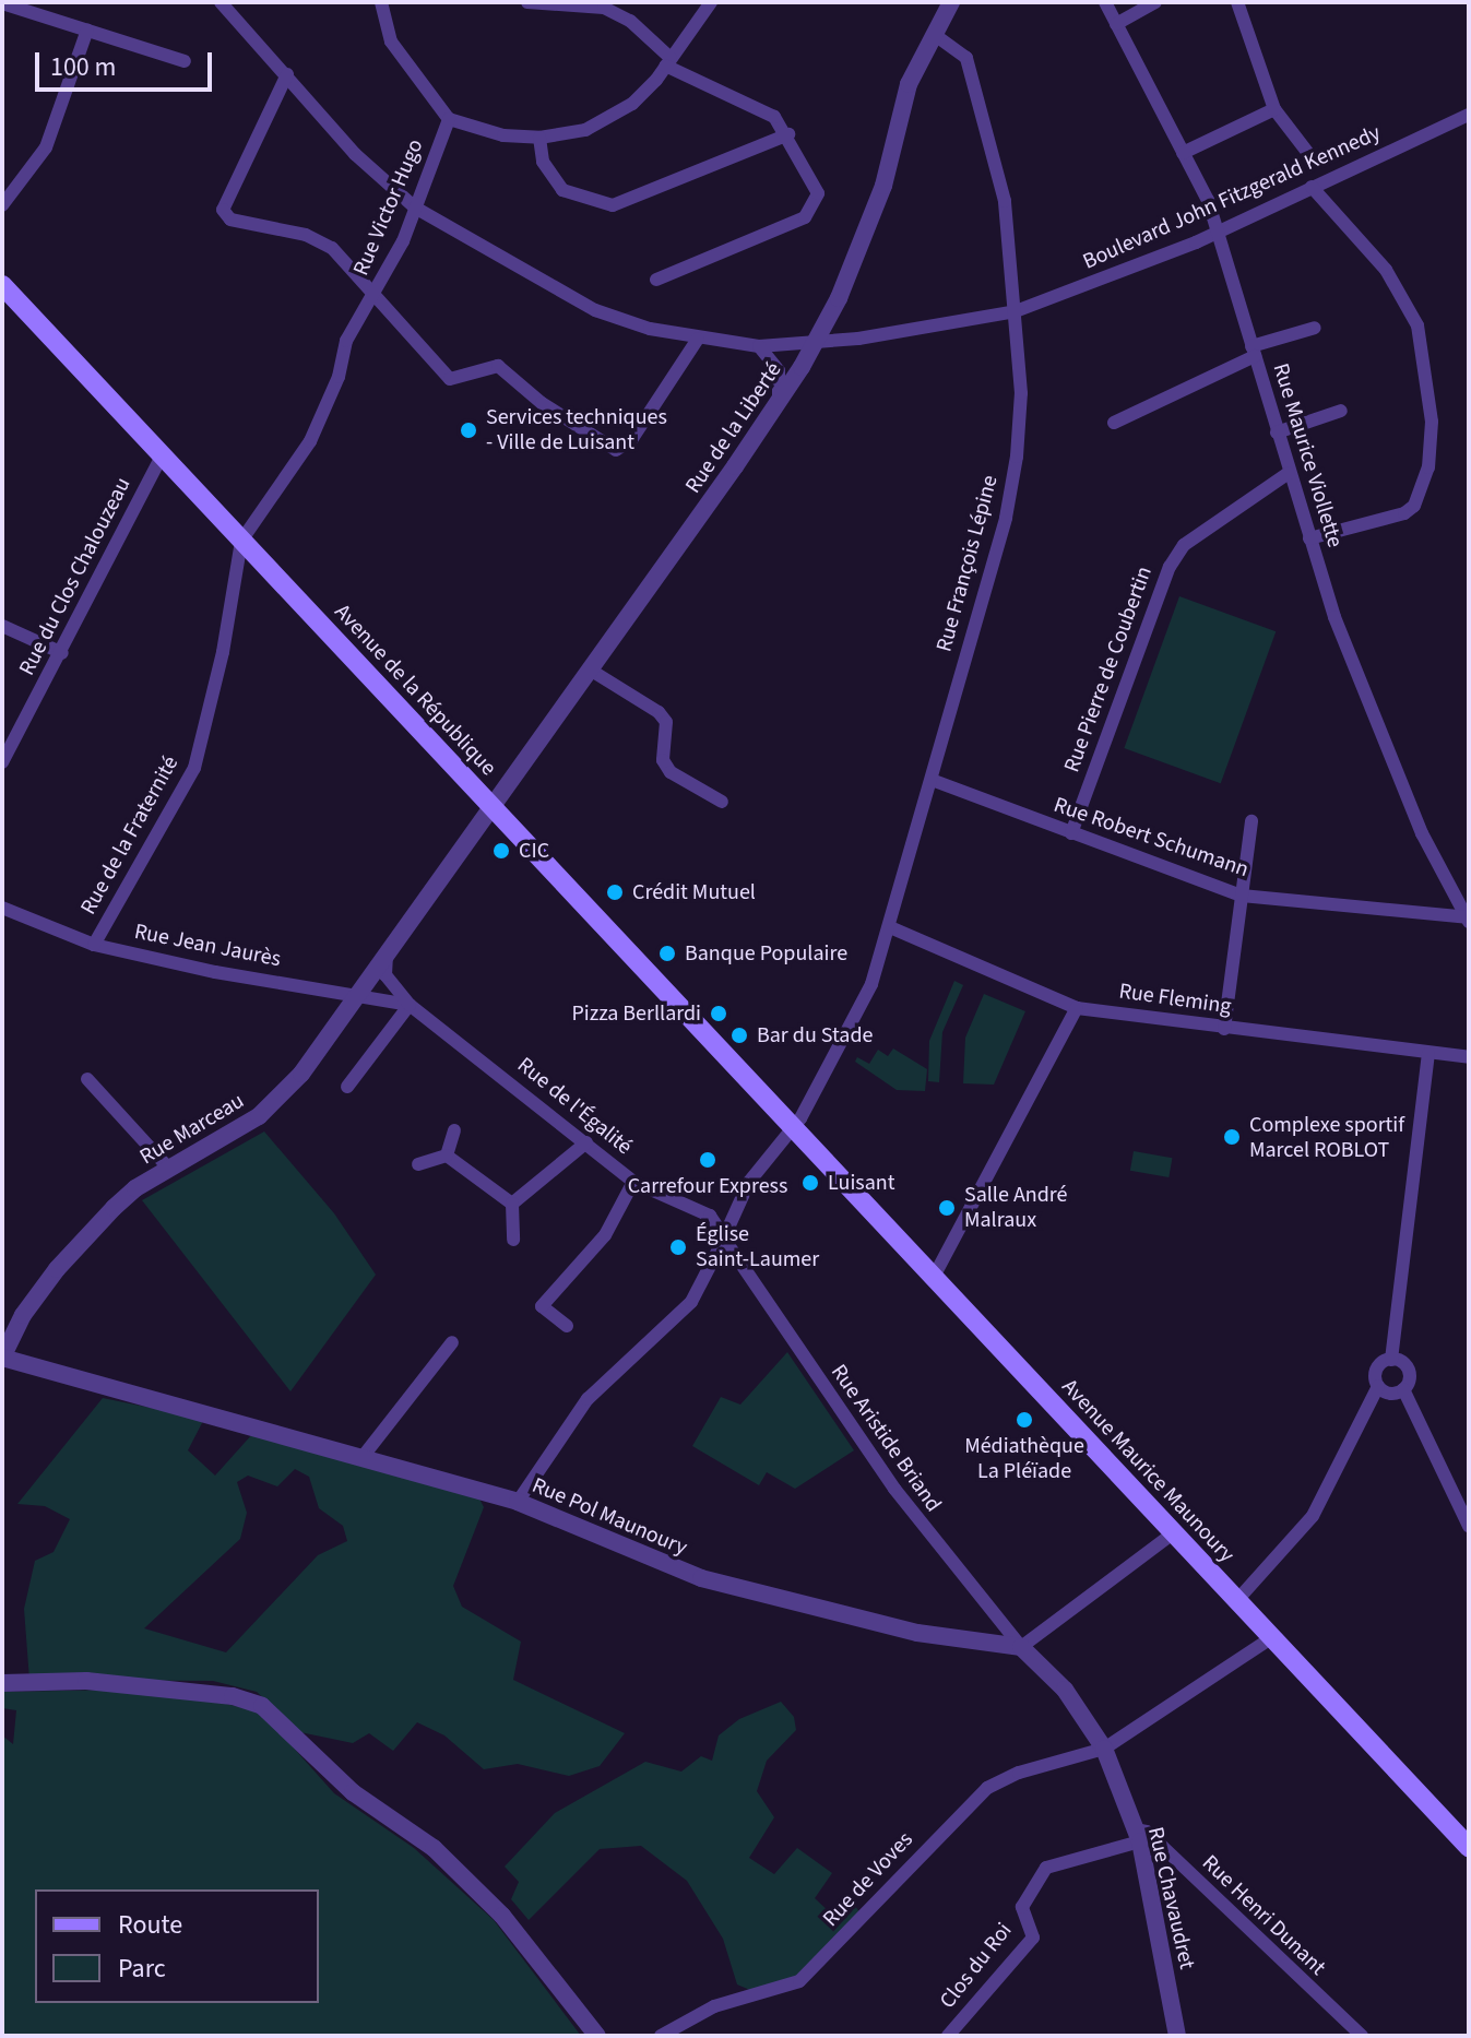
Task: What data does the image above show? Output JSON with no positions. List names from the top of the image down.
{
  "streets": {
    "main road": ["Avenue de la République", "Avenue Maurice Maunoury"],
    "street": [
      "Boulevard John Fitzgerald Kennedy",
      "Rue Victor Hugo",
      "Rue de la Liberté",
      "Rue Maurice Viollette",
      "Rue François Lépine",
      "Rue du Clos Chalouzeau",
      "Rue Pierre de Coubertin",
      "Rue de la Fraternité",
      "Rue Robert Schumann",
      "Rue Jean Jaurès",
      "Rue Fleming",
      "Rue de l'Égalité",
      "Rue Marceau",
      "Rue Aristide Briand",
      "Rue Pol Maunoury",
      "Rue de Voves",
      "Rue Chavaudret",
      "Rue Henri Dunant",
      "Clos du Roi"
    ]
  },
  "crossings": [
    ["Boulevard John Fitzgerald Kennedy", "Rue Victor Hugo"],
    ["Boulevard John Fitzgerald Kennedy", "Rue de la Liberté"],
    ["Boulevard John Fitzgerald Kennedy", "Rue Maurice Viollette"],
    ["Boulevard John Fitzgerald Kennedy", "Rue François Lépine"],
    ["Rue Victor Hugo", "Avenue de la République"],
    ["Rue Victor Hugo", "Rue de la Fraternité"],
    ["Rue de la Liberté", "Rue François Lépine"],
    ["Rue de la Liberté", "Avenue de la République"],
    ["Rue de la Liberté", "Rue Marceau"],
    ["Rue Maurice Viollette", "Rue Pierre de Coubertin"],
    ["Rue Maurice Viollette", "Rue Robert Schumann"],
    ["Rue François Lépine", "Avenue de la République"],
    ["Rue François Lépine", "Rue Robert Schumann"],
    ["Rue François Lépine", "Rue Fleming"],
    ["Rue François Lépine", "Rue de l'Égalité"],
    ["Rue François Lépine", "Avenue Maurice Maunoury"],
    ["Rue du Clos Chalouzeau", "Avenue de la République"],
    ["Rue Pierre de Coubertin", "Rue Robert Schumann"],
    ["Avenue de la République", "Rue de la Fraternité"],
    ["Avenue de la République", "Rue Marceau"],
    ["Avenue de la République", "Avenue Maurice Maunoury"],
    ["Rue de la Fraternité", "Rue Jean Jaurès"],
    ["Rue Jean Jaurès", "Rue de l'Égalité"],
    ["Rue Jean Jaurès", "Rue Marceau"],
    ["Rue de l'Égalité", "Rue Marceau"],
    ["Rue Marceau", "Rue Pol Maunoury"],
    ["Rue Aristide Briand", "Rue Pol Maunoury"],
    ["Rue Aristide Briand", "Rue Chavaudret"],
    ["Avenue Maurice Maunoury", "Rue de Voves"],
    ["Rue Pol Maunoury", "Rue Chavaudret"],
    ["Rue de Voves", "Rue Chavaudret"],
    ["Rue Chavaudret", "Rue Henri Dunant"],
    ["Rue Chavaudret", "Clos du Roi"],
    ["Rue Henri Dunant", "Clos du Roi"]
  ],
  "places": [
    "Services techniques - Ville de Luisant",
    "CIC",
    "Crédit Mutuel",
    "Banque Populaire",
    "Pizza Berllardi",
    "Bar du Stade",
    "Complexe sportif Marcel ROBLOT",
    "Carrefour Express",
    "Luisant",
    "Salle André Malraux",
    "Église Saint-Laumer",
    "Médiathèque La Pléïade"
  ],
  "legend": ["Route", "Parc"],
  "scale_bar": "100 m"
}
